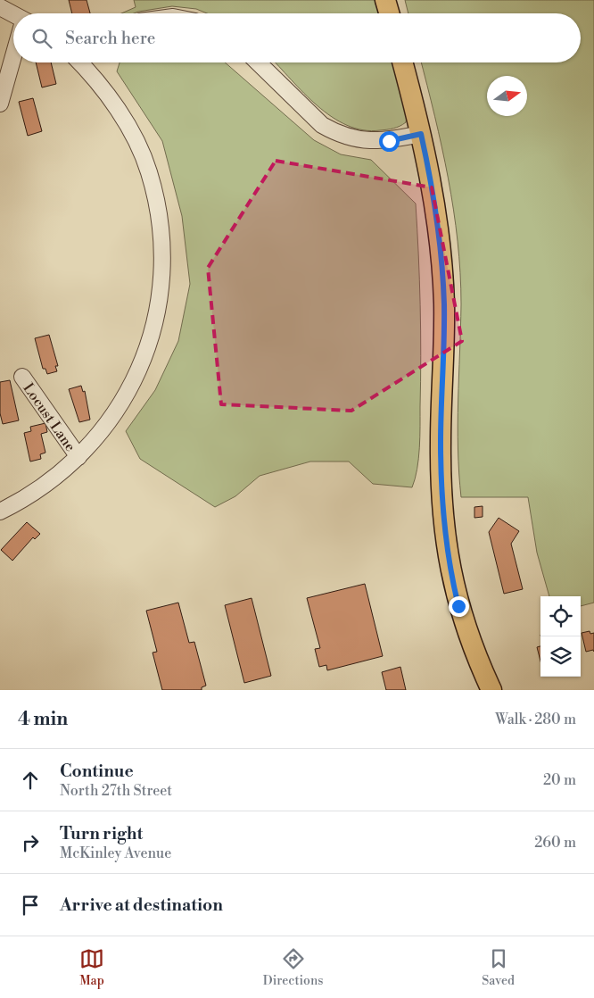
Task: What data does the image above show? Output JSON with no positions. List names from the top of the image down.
{
  "streets": {
    "street": ["Locust Lane"]
  },
  "north": "right",
  "page": {
    "search": "Search here",
    "heading": ["4 min", "Walk · 280 m"],
    "list": [
      ["Continue", "North 27th Street", "20 m"],
      ["Turn right", "McKinley Avenue", "260 m"],
      "Arrive at destination"
    ],
    "nav": ["Map", "Directions", "Saved"]
  }
}
